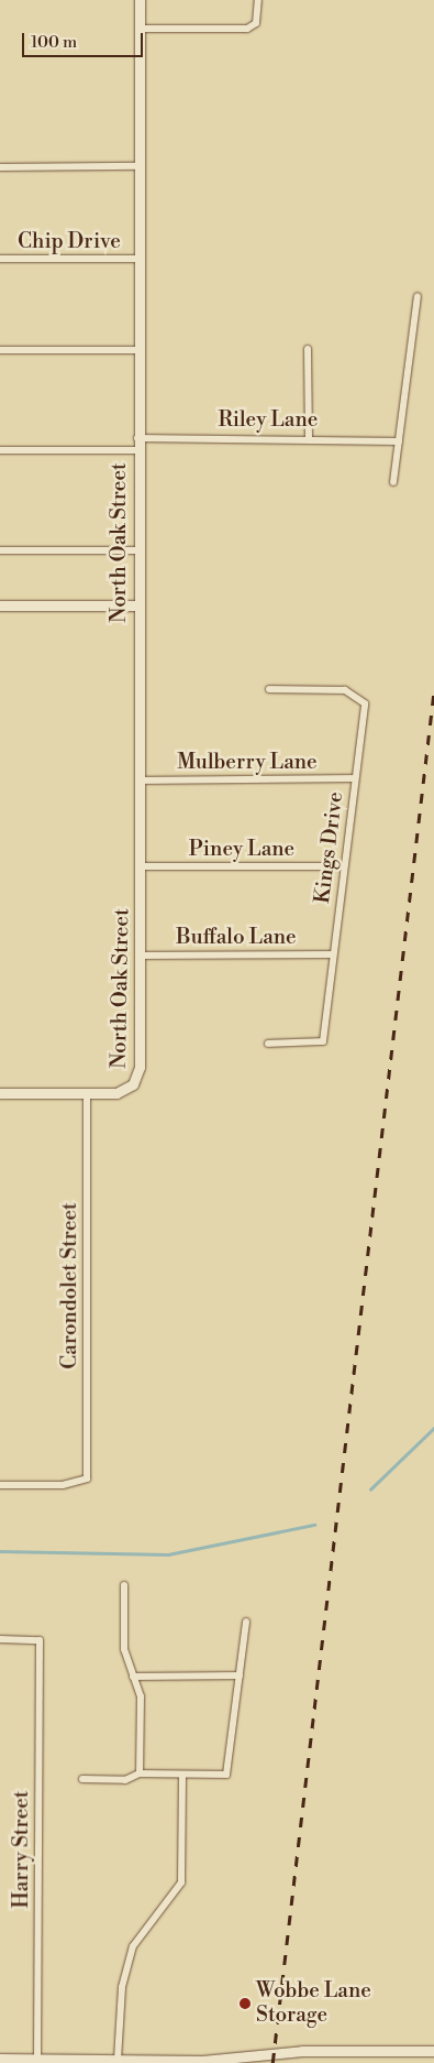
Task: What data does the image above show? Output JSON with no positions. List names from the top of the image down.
{
  "streets": {
    "street": [
      "Chip Drive",
      "Riley Lane",
      "North Oak Street",
      "Mulberry Lane",
      "Kings Drive",
      "Piney Lane",
      "Buffalo Lane",
      "Carondolet Street",
      "Harry Street"
    ]
  },
  "crossings": [
    ["Chip Drive", "North Oak Street"],
    ["Riley Lane", "North Oak Street"],
    ["North Oak Street", "Mulberry Lane"],
    ["North Oak Street", "Piney Lane"],
    ["North Oak Street", "Buffalo Lane"],
    ["North Oak Street", "Carondolet Street"],
    ["Mulberry Lane", "Kings Drive"],
    ["Kings Drive", "Piney Lane"],
    ["Kings Drive", "Buffalo Lane"]
  ],
  "places": ["Wobbe Lane Storage"],
  "scale_bar": "100 m"
}
